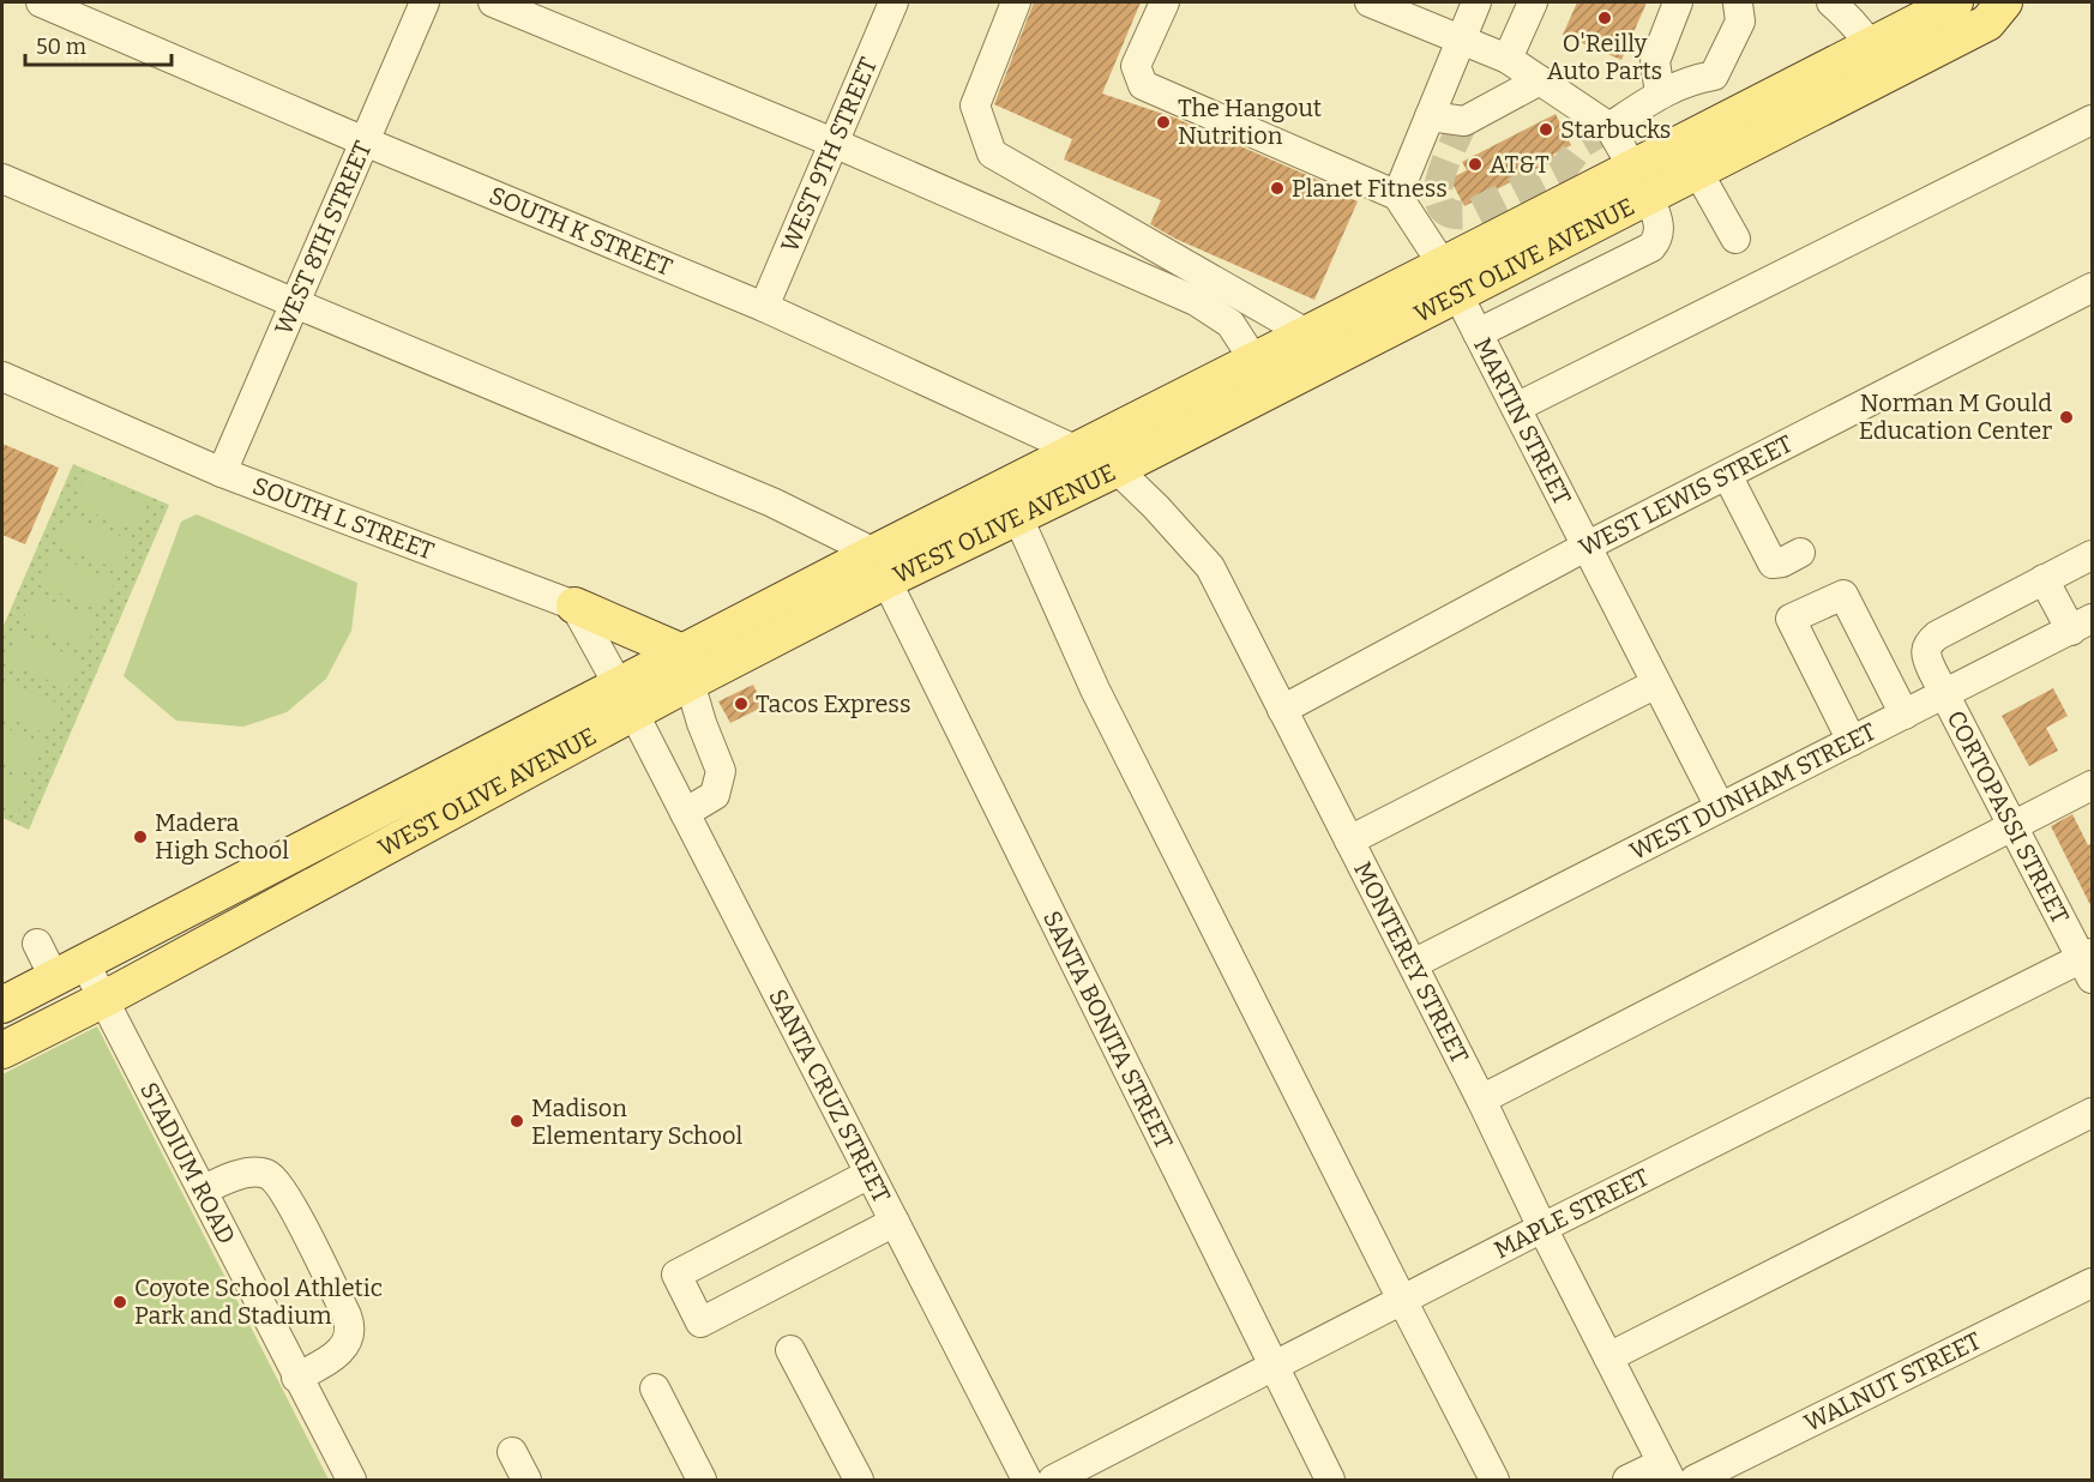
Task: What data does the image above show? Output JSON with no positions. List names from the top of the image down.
{
  "streets": {
    "main road": ["WEST OLIVE AVENUE"],
    "street": [
      "WEST 9TH STREET",
      "SOUTH K STREET",
      "WEST 8TH STREET",
      "MARTIN STREET",
      "WEST LEWIS STREET",
      "SOUTH L STREET",
      "WEST DUNHAM STREET",
      "CORTOPASSI STREET",
      "MONTEREY STREET",
      "SANTA BONITA STREET",
      "SANTA CRUZ STREET",
      "STADIUM ROAD",
      "MAPLE STREET",
      "WALNUT STREET"
    ]
  },
  "crossings": [
    ["WEST 9TH STREET", "SOUTH K STREET"],
    ["SOUTH K STREET", "WEST 8TH STREET"],
    ["SOUTH K STREET", "WEST OLIVE AVENUE"],
    ["SOUTH K STREET", "MONTEREY STREET"],
    ["WEST 8TH STREET", "SOUTH L STREET"],
    ["WEST OLIVE AVENUE", "MARTIN STREET"],
    ["WEST OLIVE AVENUE", "MONTEREY STREET"],
    ["WEST OLIVE AVENUE", "SANTA BONITA STREET"],
    ["WEST OLIVE AVENUE", "SANTA CRUZ STREET"],
    ["WEST OLIVE AVENUE", "STADIUM ROAD"],
    ["MARTIN STREET", "WEST LEWIS STREET"],
    ["MARTIN STREET", "WEST DUNHAM STREET"],
    ["WEST LEWIS STREET", "MONTEREY STREET"],
    ["WEST DUNHAM STREET", "CORTOPASSI STREET"],
    ["WEST DUNHAM STREET", "MONTEREY STREET"],
    ["CORTOPASSI STREET", "MAPLE STREET"],
    ["MONTEREY STREET", "MAPLE STREET"],
    ["SANTA BONITA STREET", "MAPLE STREET"]
  ],
  "places": [
    "O'Reilly Auto Parts",
    "The Hangout Nutrition",
    "Starbucks",
    "AT&T",
    "Planet Fitness",
    "Norman M Gould Education Center",
    "Tacos Express",
    "Madera High School",
    "Madison Elementary School",
    "Coyote School Athletic Park and Stadium"
  ],
  "scale_bar": "50 m"
}
